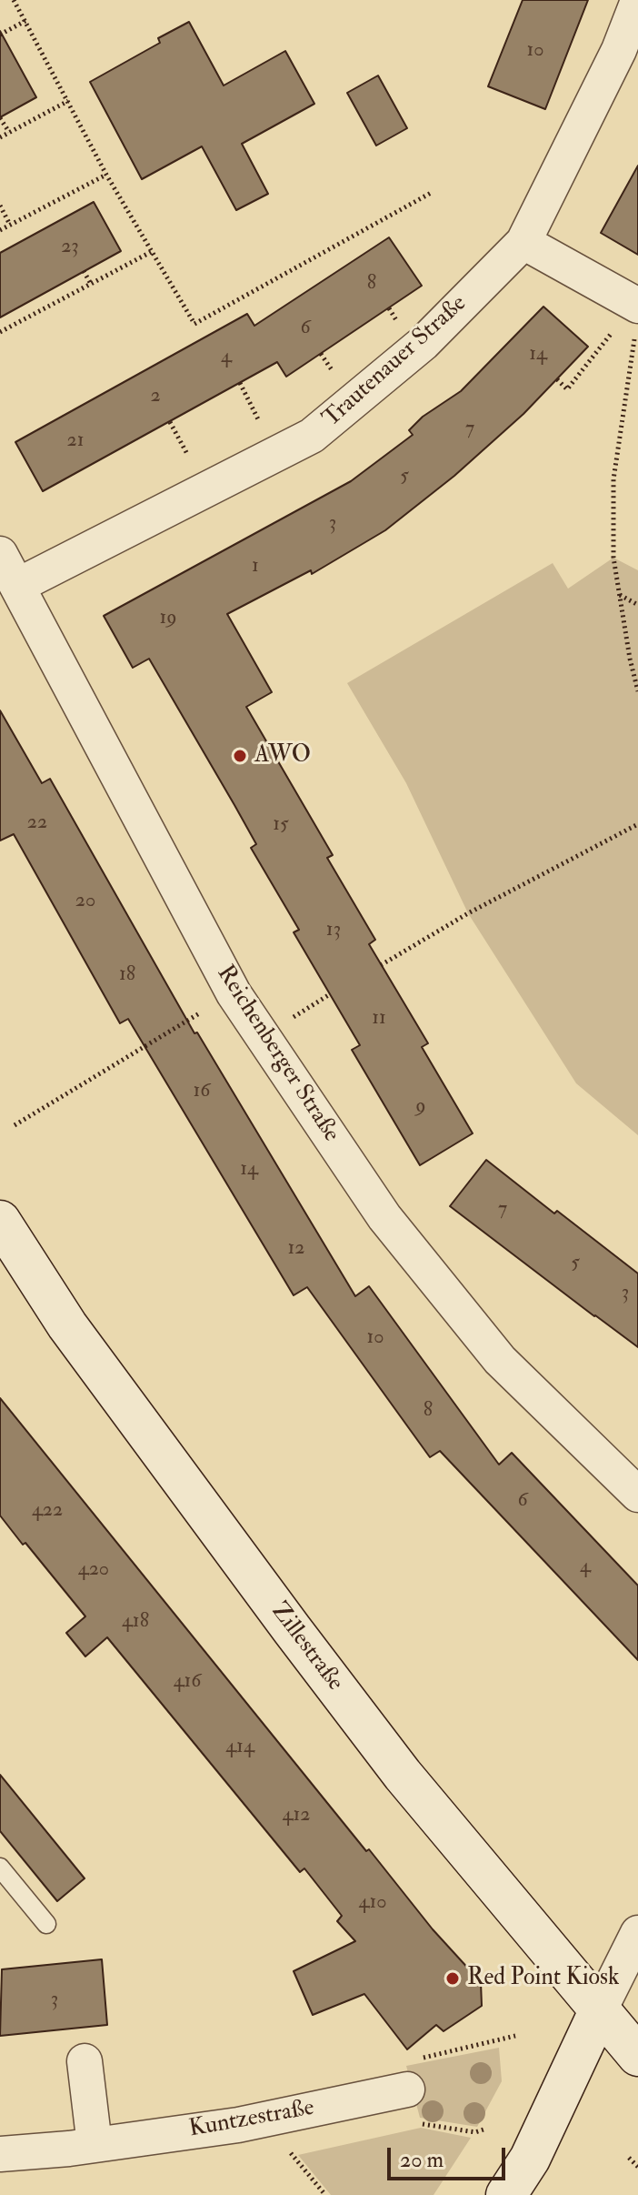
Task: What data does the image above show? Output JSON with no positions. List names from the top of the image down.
{
  "streets": {
    "main road": ["Zillestraße"],
    "street": ["Trautenauer Straße", "Reichenberger Straße", "Kuntzestraße"]
  },
  "crossings": [
    ["Trautenauer Straße", "Reichenberger Straße"]
  ],
  "places": ["AWO", "Red Point Kiosk"],
  "house_numbers": [
    "10",
    "23",
    "8",
    "6",
    "14",
    "4",
    "2",
    "7",
    "21",
    "5",
    "3",
    "1",
    "19",
    "22",
    "15",
    "20",
    "13",
    "18",
    "11",
    "16",
    "9",
    "14",
    "7",
    "12",
    "5",
    "3",
    "10",
    "8",
    "6",
    "422",
    "4",
    "420",
    "418",
    "416",
    "414",
    "412",
    "410",
    "3"
  ],
  "scale_bar": "20 m"
}
